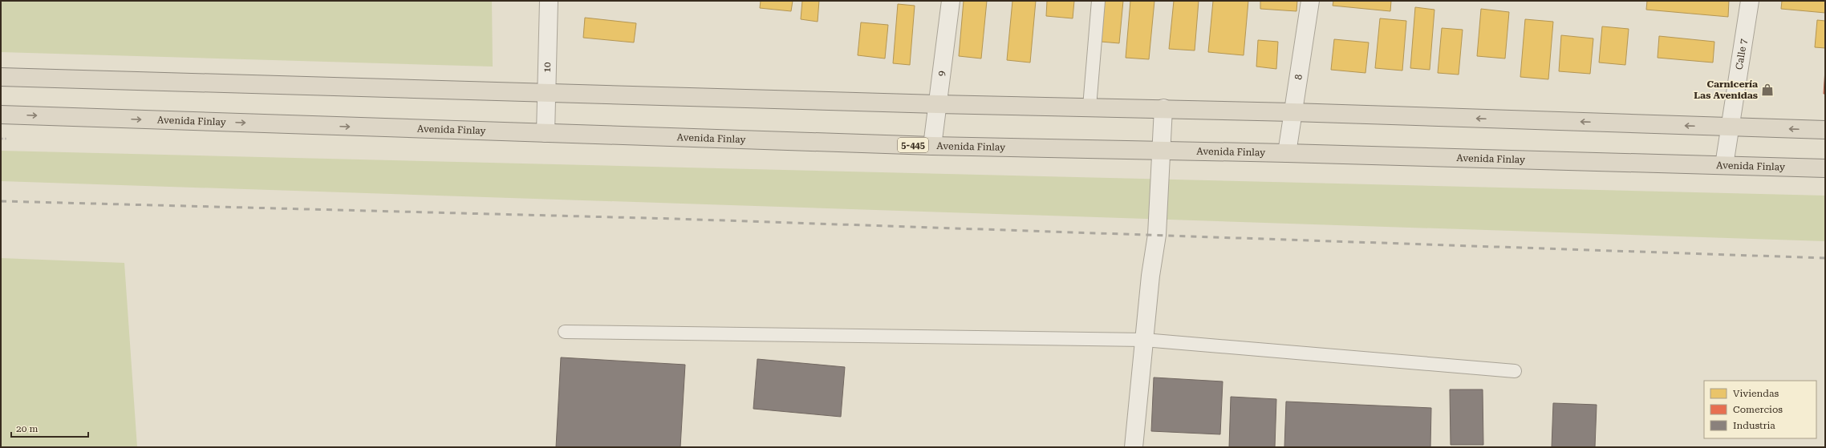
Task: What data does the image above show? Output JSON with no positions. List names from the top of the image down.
{
  "streets": {
    "highway": ["Avenida Finlay", "5-445"],
    "street": [
      "Calle 7",
      "10",
      "9",
      "8"
    ]
  },
  "crossings": [
    ["Calle 7", "Avenida Finlay"],
    ["10", "Avenida Finlay"],
    ["9", "Avenida Finlay"],
    ["8", "Avenida Finlay"]
  ],
  "places": {
    "shop": ["Carnicería Las Avenidas"]
  },
  "legend": ["Viviendas", "Comercios", "Industria"],
  "scale_bar": "20 m"
}
